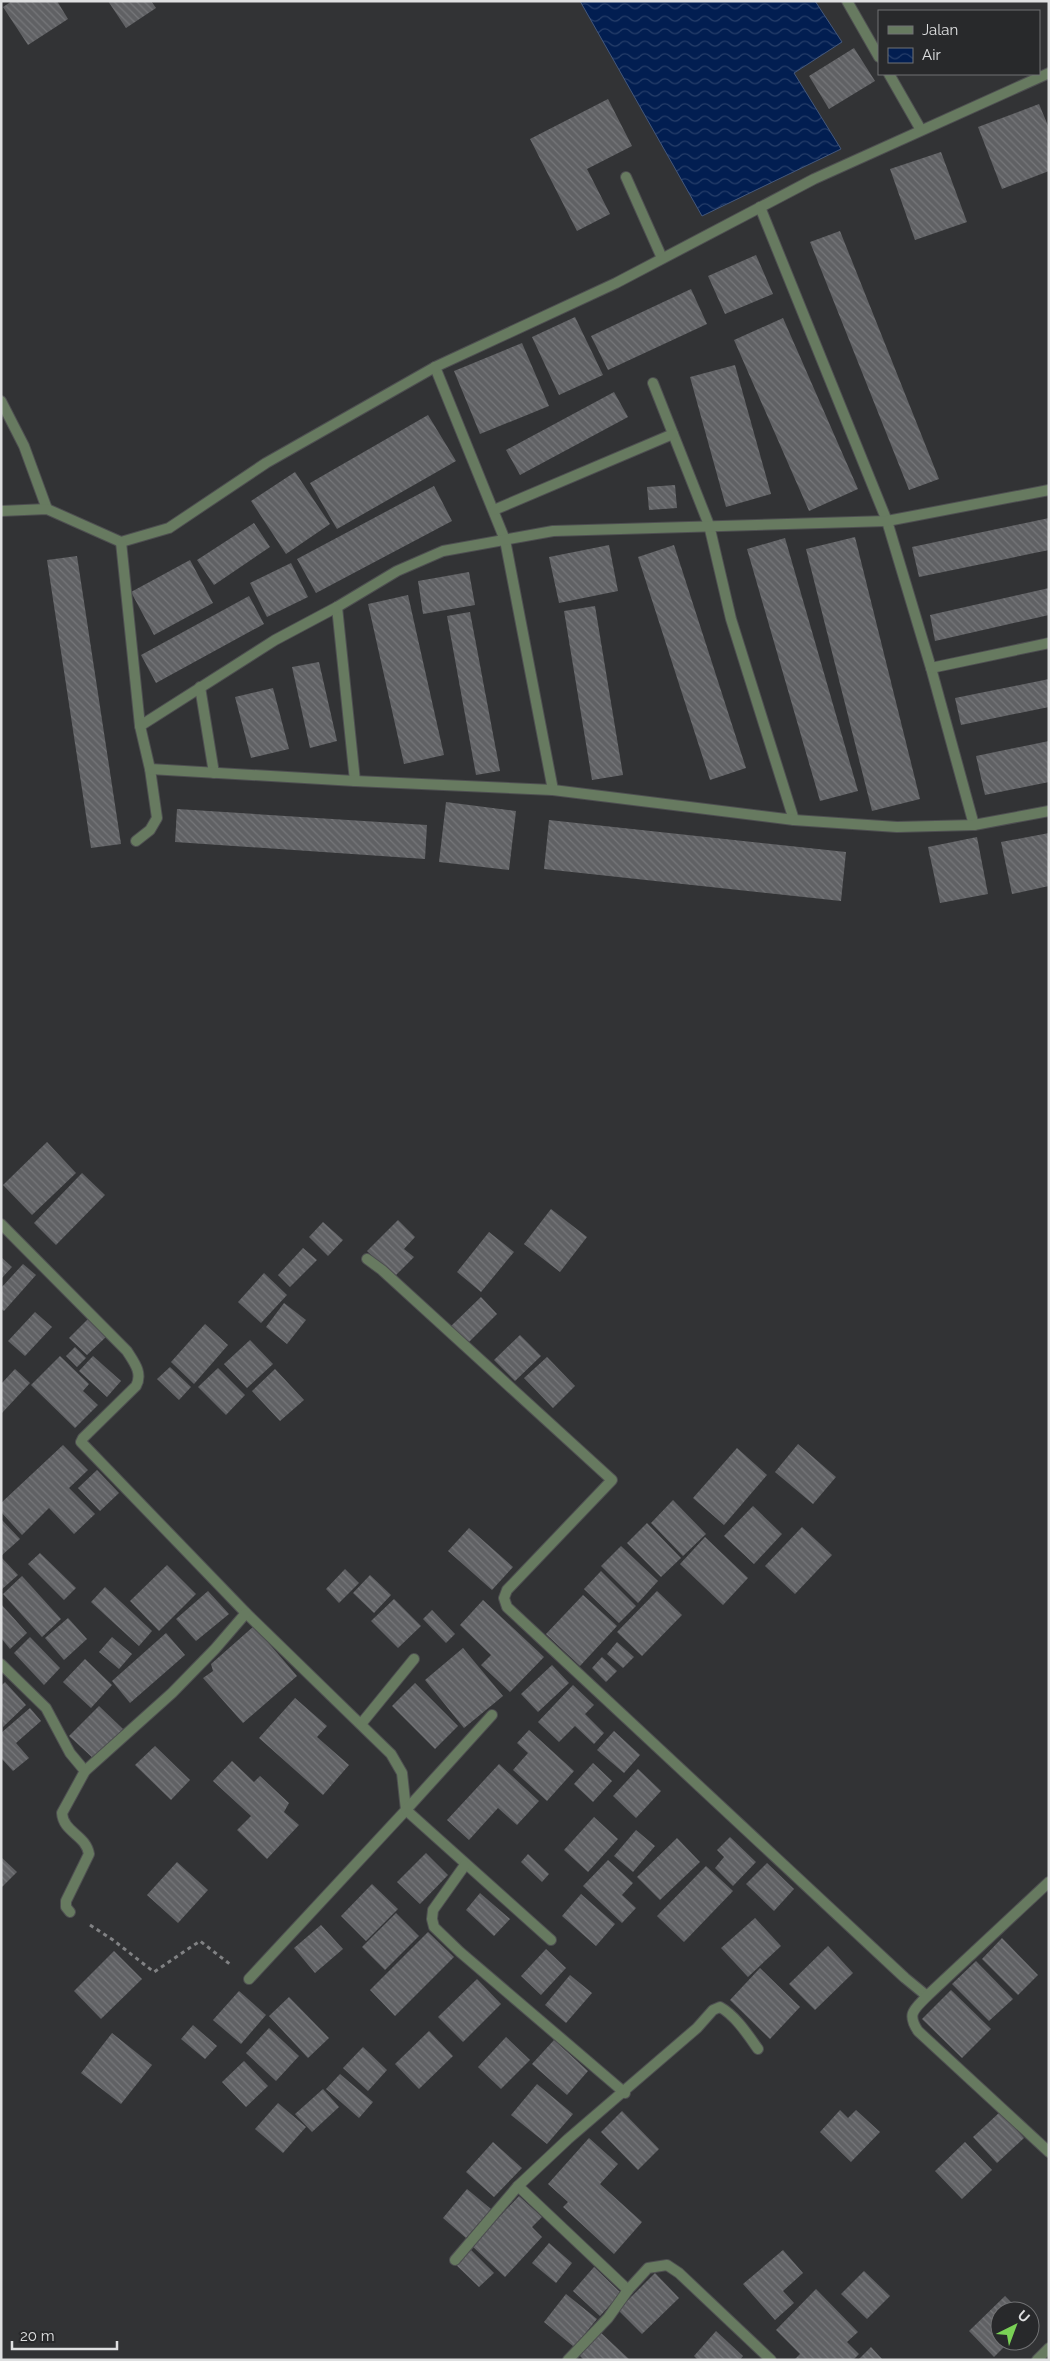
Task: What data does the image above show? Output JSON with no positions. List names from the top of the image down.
{
  "legend": ["Jalan", "Air"],
  "scale_bar": "20 m",
  "north": "top right"
}
